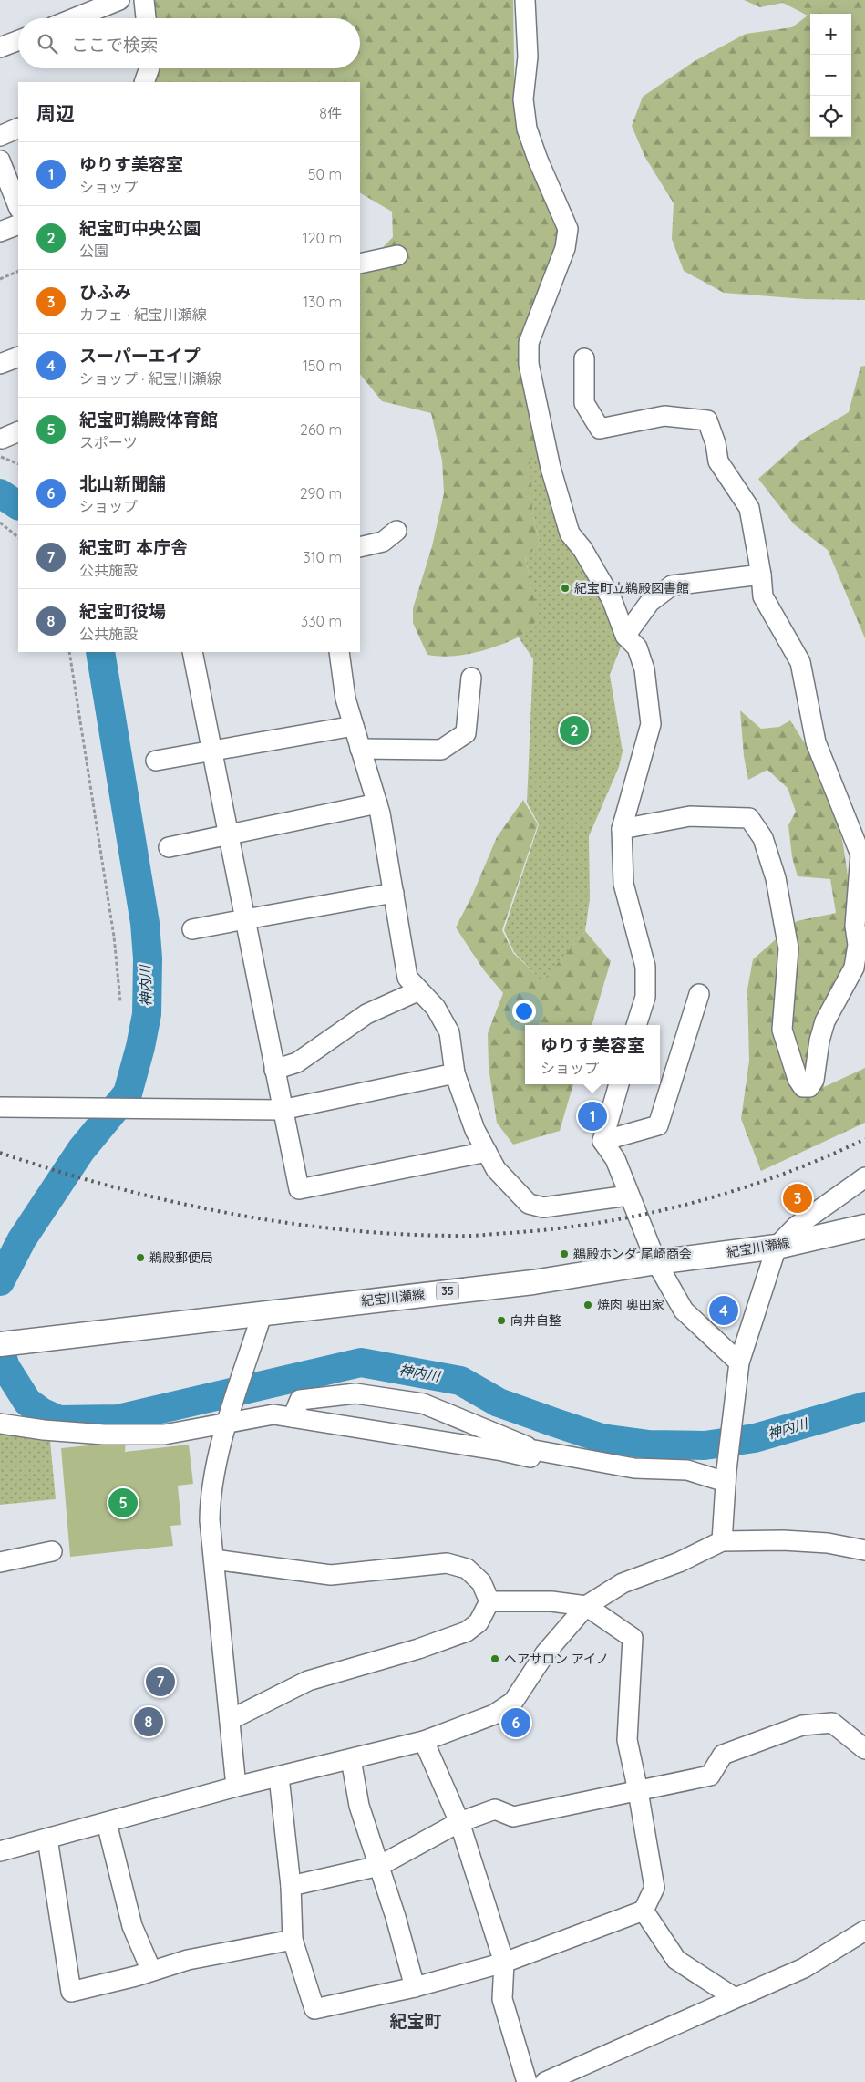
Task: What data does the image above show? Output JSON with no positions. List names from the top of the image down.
{
  "streets": {
    "main road": ["紀宝川瀬線", "35"]
  },
  "districts": ["紀宝町"],
  "water": ["神内川"],
  "places": [
    "紀宝町立鵜殿図書館",
    "鵜殿ホンダ 尾崎商会",
    "鵜殿郵便局",
    "焼肉 奥田家",
    "向井自整",
    "ヘアサロン アイノ"
  ],
  "page": {
    "map_buttons": ["+", "−"],
    "search": "ここで検索",
    "heading": ["周辺", "8件"],
    "list": [
      {
        "mark": "1",
        "name": "ゆりす美容室",
        "note": "ショップ",
        "value": "50 m"
      },
      {
        "mark": "2",
        "name": "紀宝町中央公園",
        "note": "公園",
        "value": "120 m"
      },
      {
        "mark": "3",
        "name": "ひふみ",
        "note": "カフェ · 紀宝川瀬線",
        "value": "130 m"
      },
      {
        "mark": "4",
        "name": "スーパーエイプ",
        "note": "ショップ · 紀宝川瀬線",
        "value": "150 m"
      },
      {
        "mark": "5",
        "name": "紀宝町鵜殿体育館",
        "note": "スポーツ",
        "value": "260 m"
      },
      {
        "mark": "6",
        "name": "北山新聞舗",
        "note": "ショップ",
        "value": "290 m"
      },
      {
        "mark": "7",
        "name": "紀宝町 本庁舎",
        "note": "公共施設",
        "value": "310 m"
      },
      {
        "mark": "8",
        "name": "紀宝町役場",
        "note": "公共施設",
        "value": "330 m"
      }
    ],
    "pins": [
      "2",
      "1",
      "3",
      "4",
      "5",
      "7",
      "8",
      "6"
    ],
    "popup": ["ゆりす美容室", "ショップ"]
  }
}
